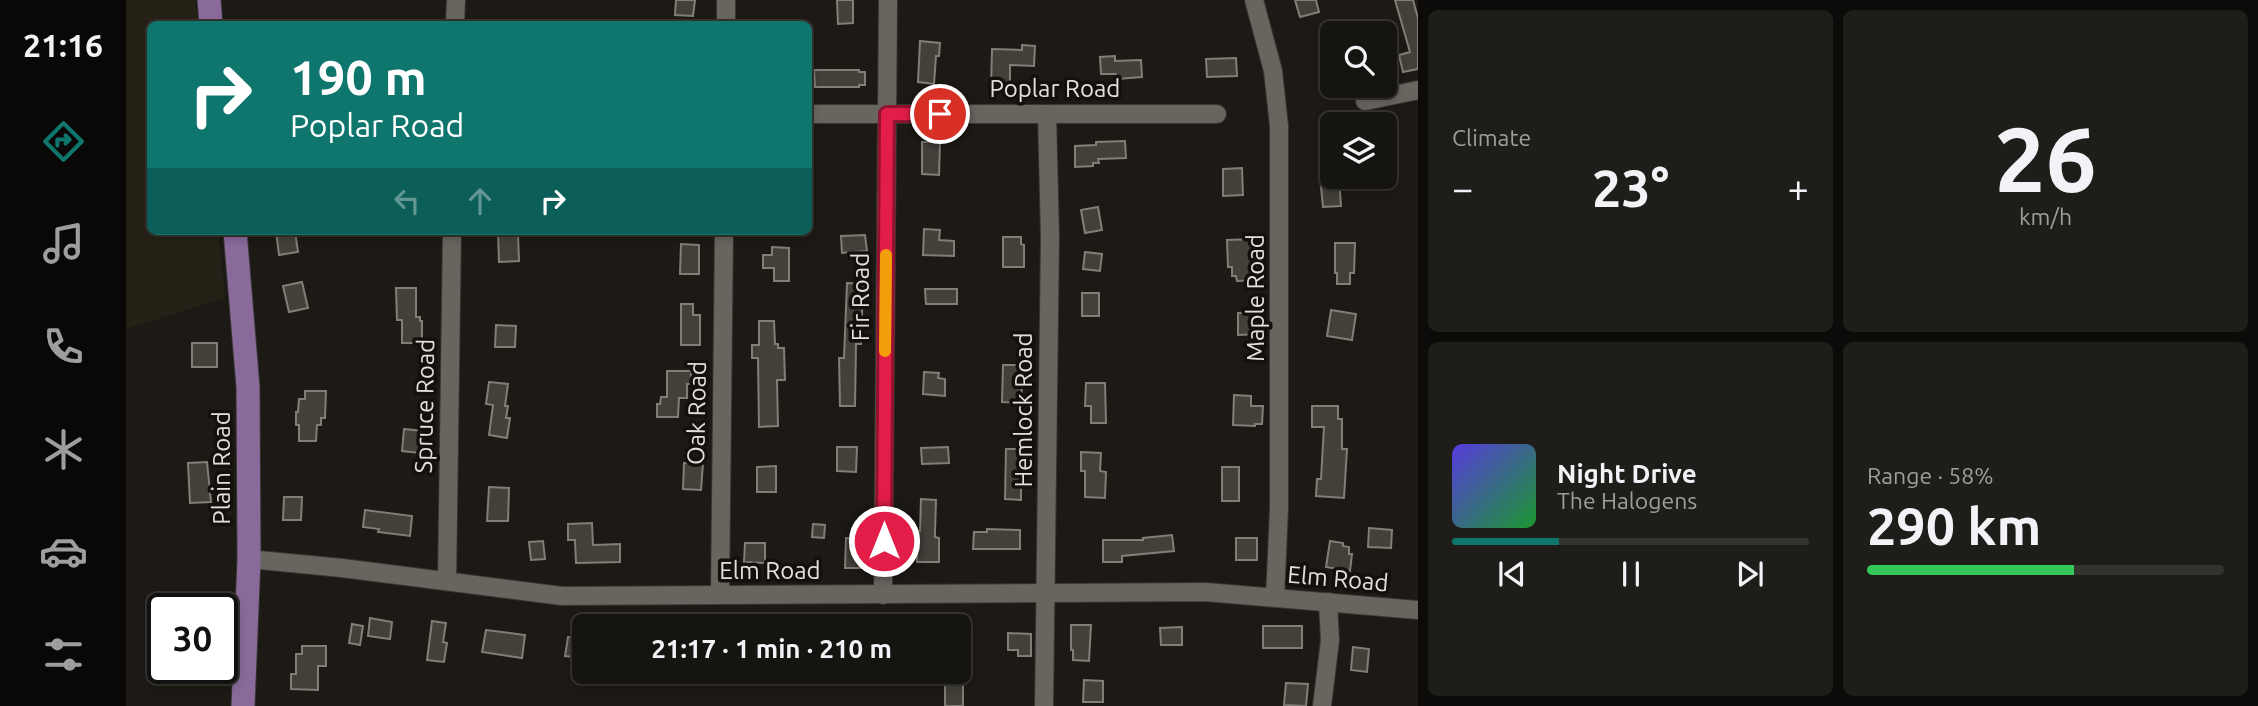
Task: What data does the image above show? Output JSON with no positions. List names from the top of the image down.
{
  "streets": {
    "main road": ["Plain Road"],
    "street": [
      "Poplar Road",
      "Fir Road",
      "Maple Road",
      "Spruce Road",
      "Hemlock Road",
      "Oak Road",
      "Elm Road"
    ]
  },
  "crossings": [
    ["Poplar Road", "Fir Road"],
    ["Poplar Road", "Hemlock Road"],
    ["Fir Road", "Elm Road"],
    ["Maple Road", "Elm Road"],
    ["Spruce Road", "Elm Road"],
    ["Hemlock Road", "Elm Road"],
    ["Oak Road", "Elm Road"],
    ["Plain Road", "Elm Road"]
  ],
  "page": {
    "tabs": "21:16",
    "tile": [
      "Climate",
      ["26", "km/h"],
      ["Range · 58%", "290 km"]
    ],
    "turn": ["190 m", "Poplar Road"],
    "heat": ["−", "23°", "+"],
    "song": ["Night Drive", "The Halogens"],
    "limit": "30",
    "trip": "21:17 · 1 min · 210 m"
  }
}
